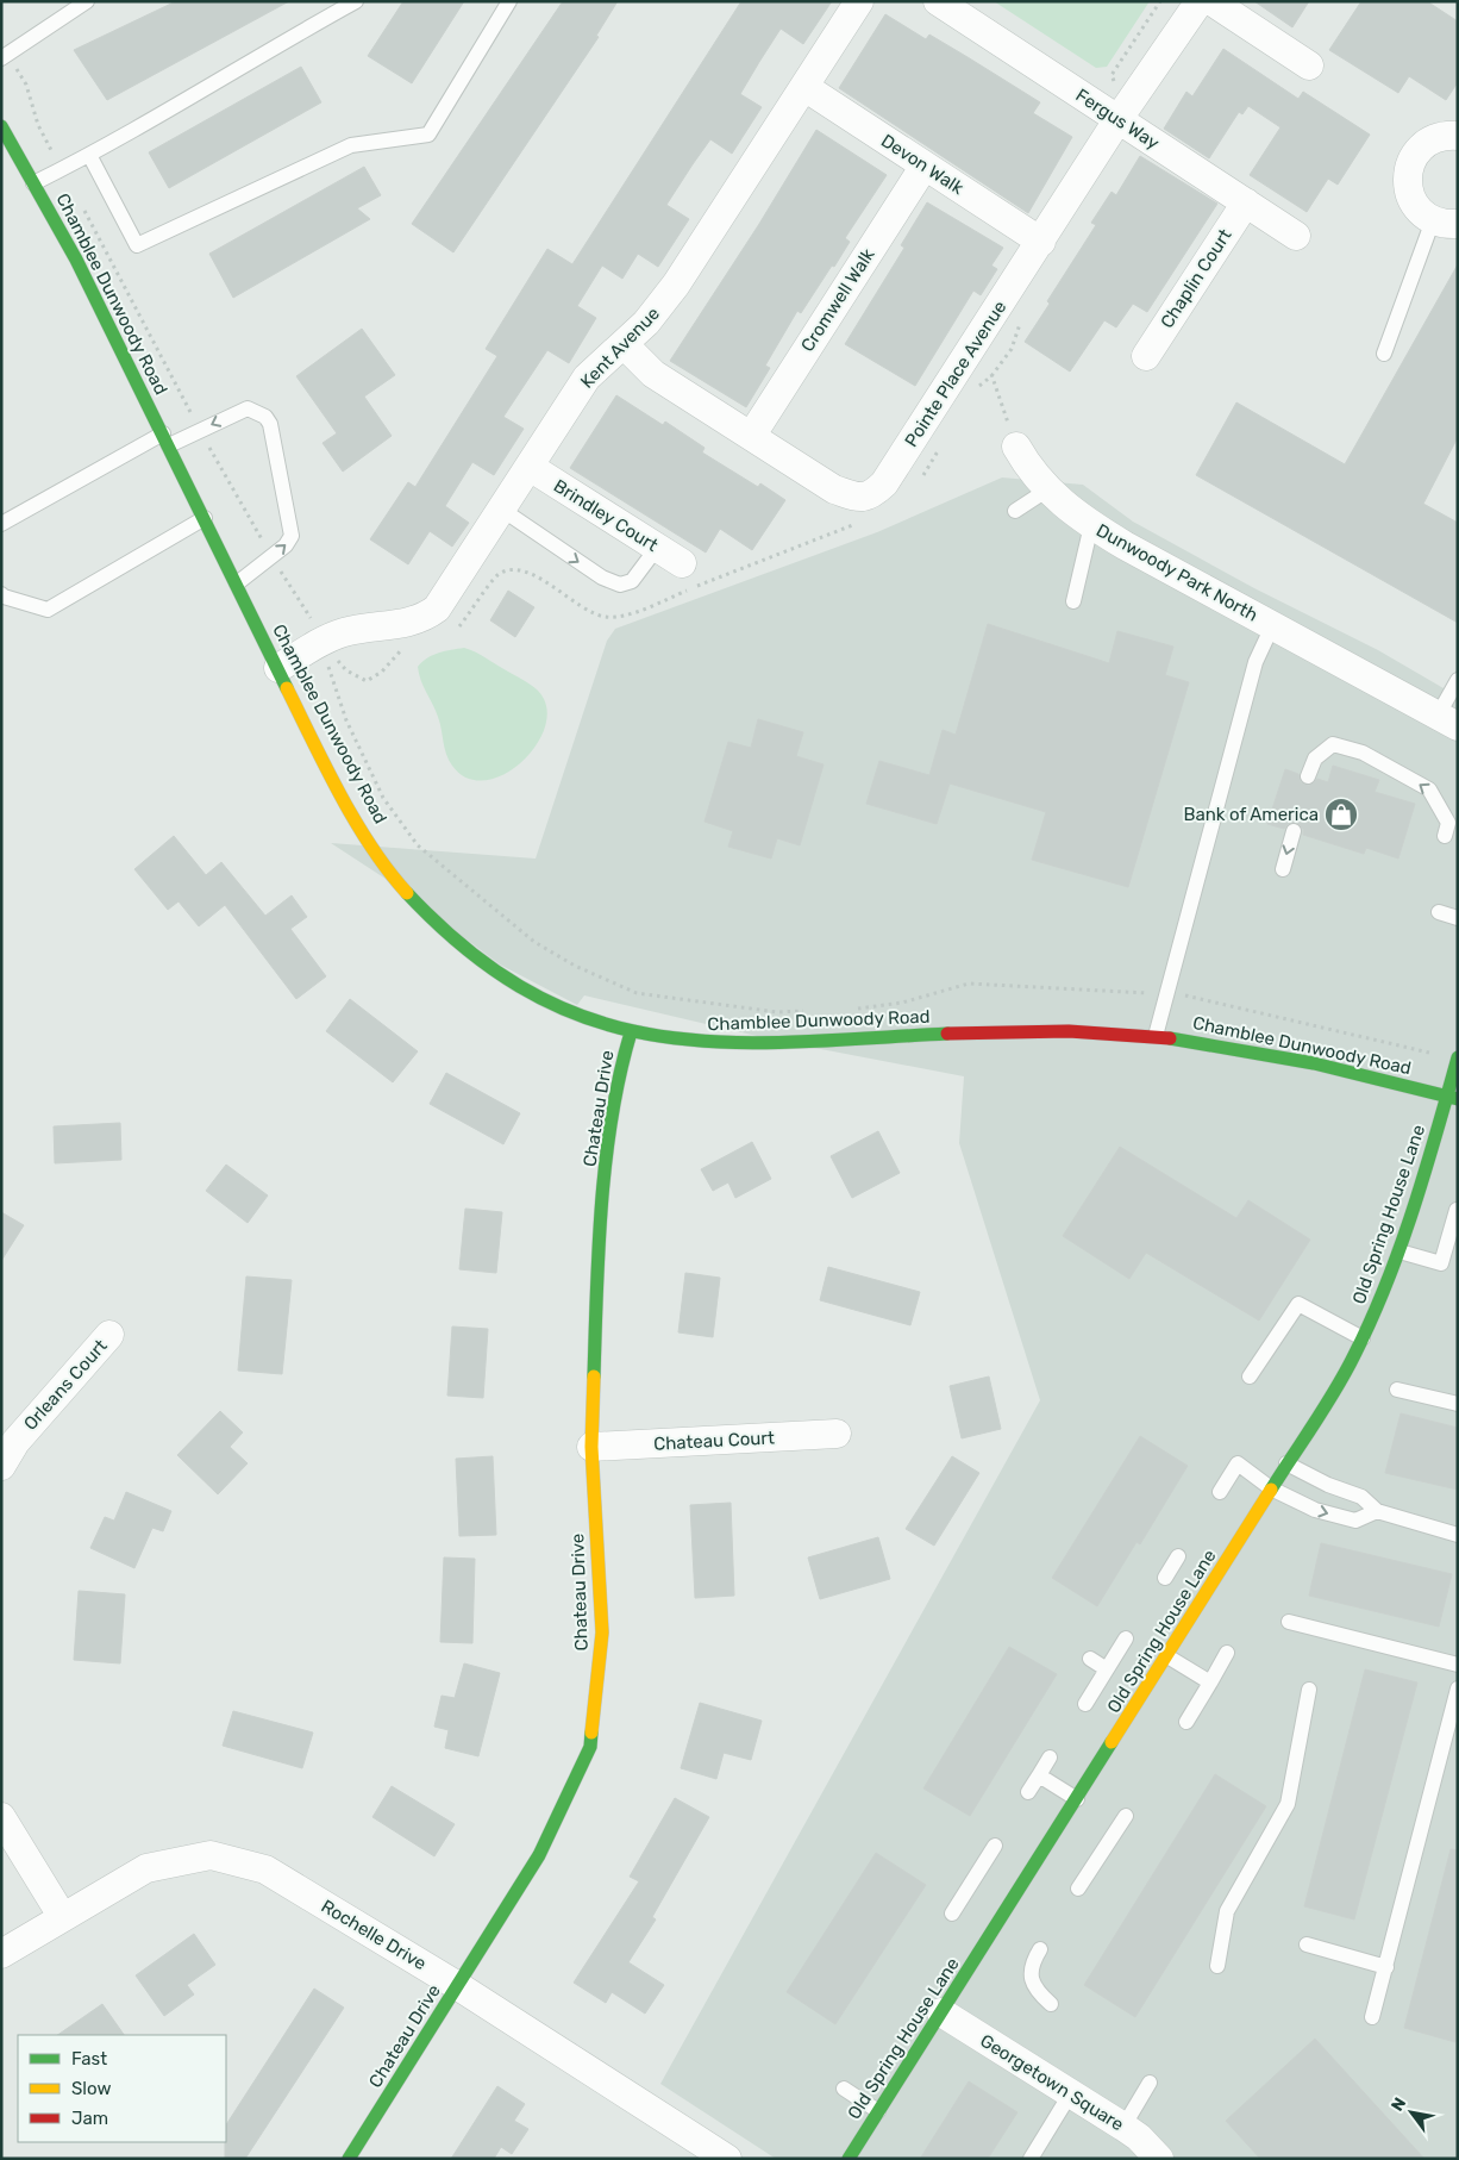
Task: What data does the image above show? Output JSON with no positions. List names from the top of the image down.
{
  "streets": {
    "street": [
      "Fergus Way",
      "Devon Walk",
      "Chaplin Court",
      "Chamblee Dunwoody Road",
      "Cromwell Walk",
      "Kent Avenue",
      "Pointe Place Avenue",
      "Brindley Court",
      "Dunwoody Park North",
      "Chateau Drive",
      "Old Spring House Lane",
      "Orleans Court",
      "Chateau Court",
      "Rochelle Drive",
      "Georgetown Square"
    ]
  },
  "crossings": [
    ["Fergus Way", "Chaplin Court"],
    ["Fergus Way", "Pointe Place Avenue"],
    ["Devon Walk", "Cromwell Walk"],
    ["Devon Walk", "Kent Avenue"],
    ["Devon Walk", "Pointe Place Avenue"],
    ["Chamblee Dunwoody Road", "Kent Avenue"],
    ["Chamblee Dunwoody Road", "Chateau Drive"],
    ["Chamblee Dunwoody Road", "Old Spring House Lane"],
    ["Cromwell Walk", "Pointe Place Avenue"],
    ["Kent Avenue", "Pointe Place Avenue"],
    ["Kent Avenue", "Brindley Court"],
    ["Chateau Drive", "Chateau Court"],
    ["Chateau Drive", "Rochelle Drive"],
    ["Old Spring House Lane", "Georgetown Square"]
  ],
  "places": {
    "shop": ["Bank of America"]
  },
  "legend": ["Fast", "Slow", "Jam"],
  "north": "top left"
}
